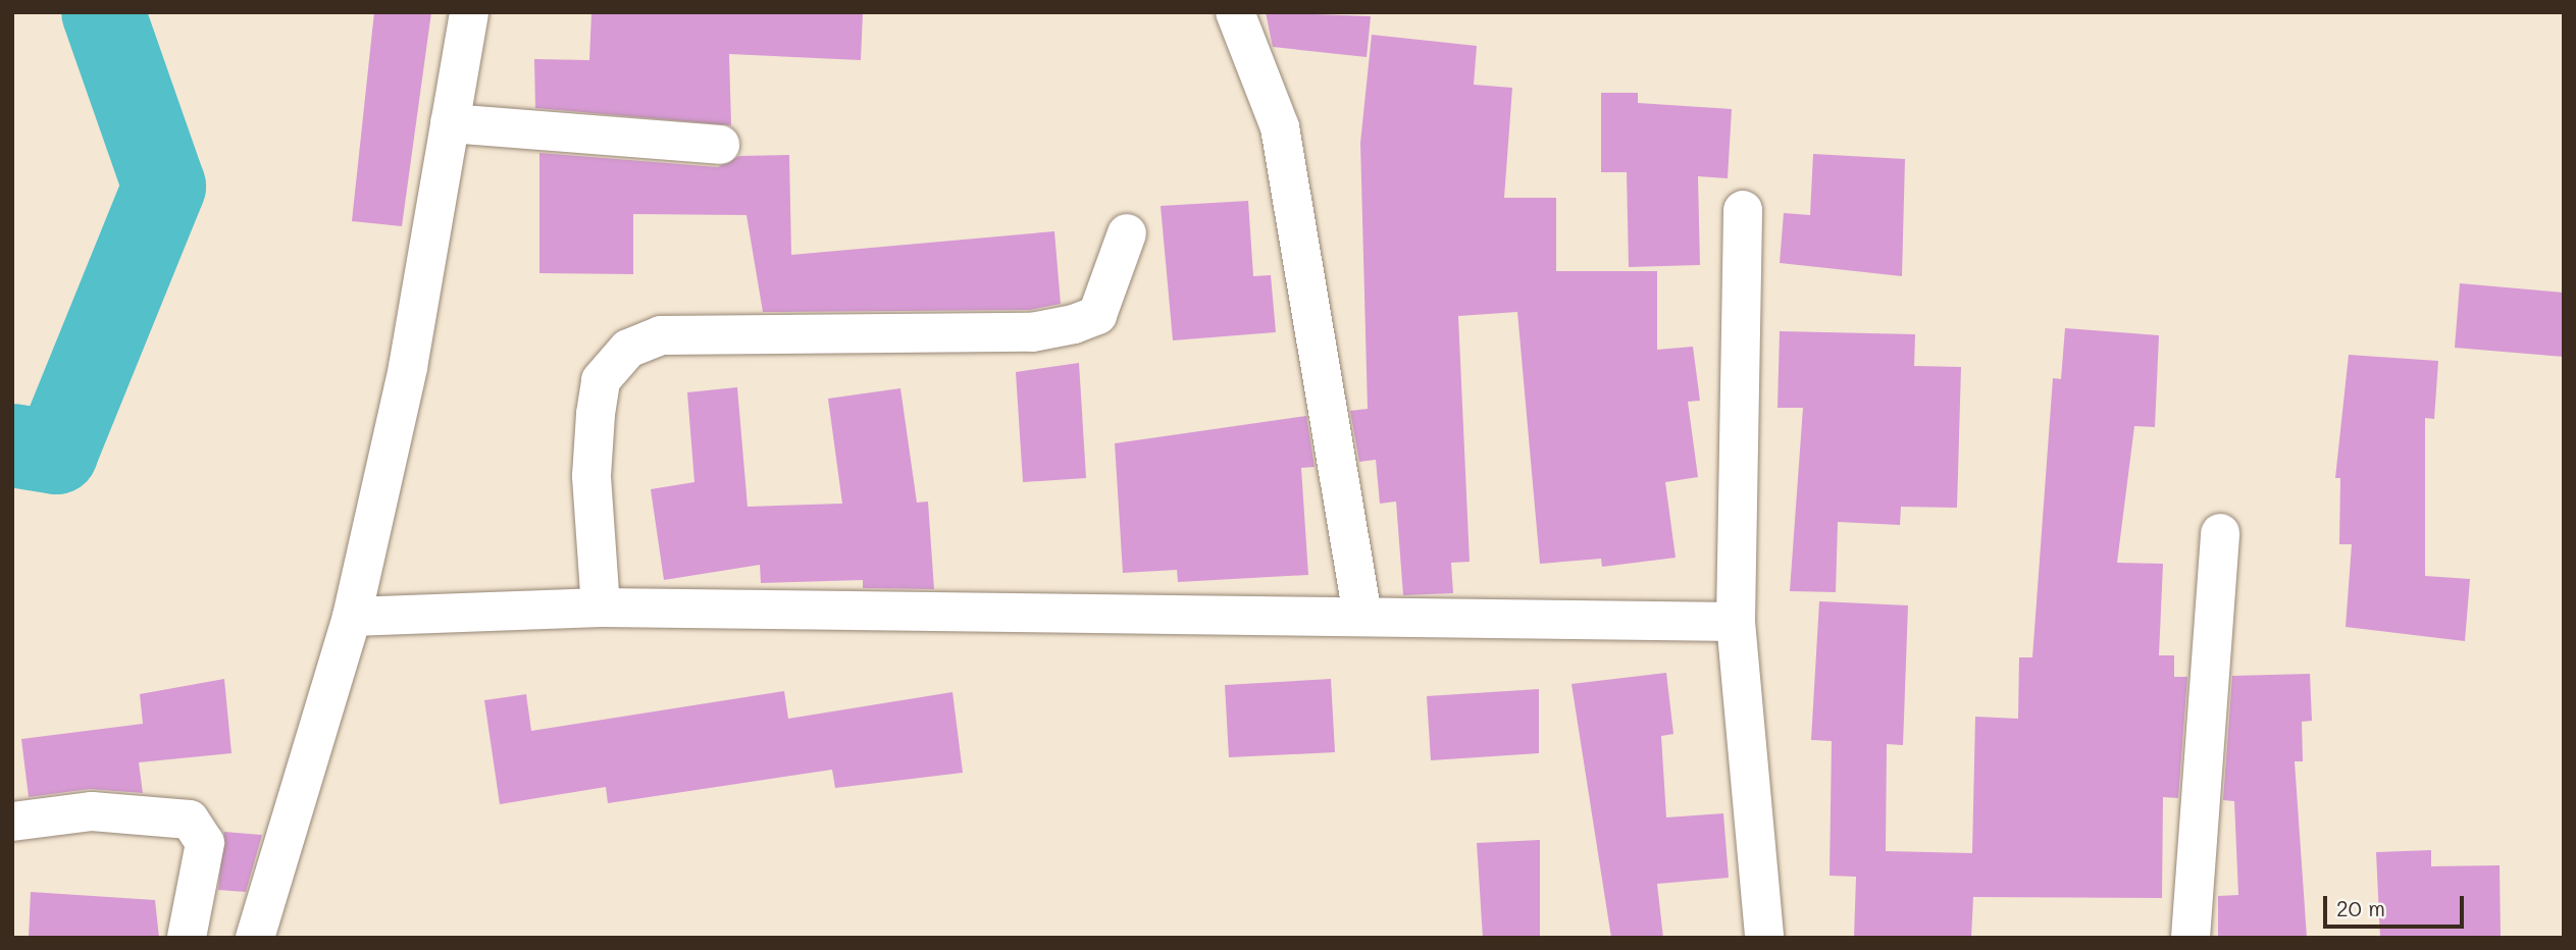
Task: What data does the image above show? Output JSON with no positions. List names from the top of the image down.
{
  "scale_bar": "20 m"
}
